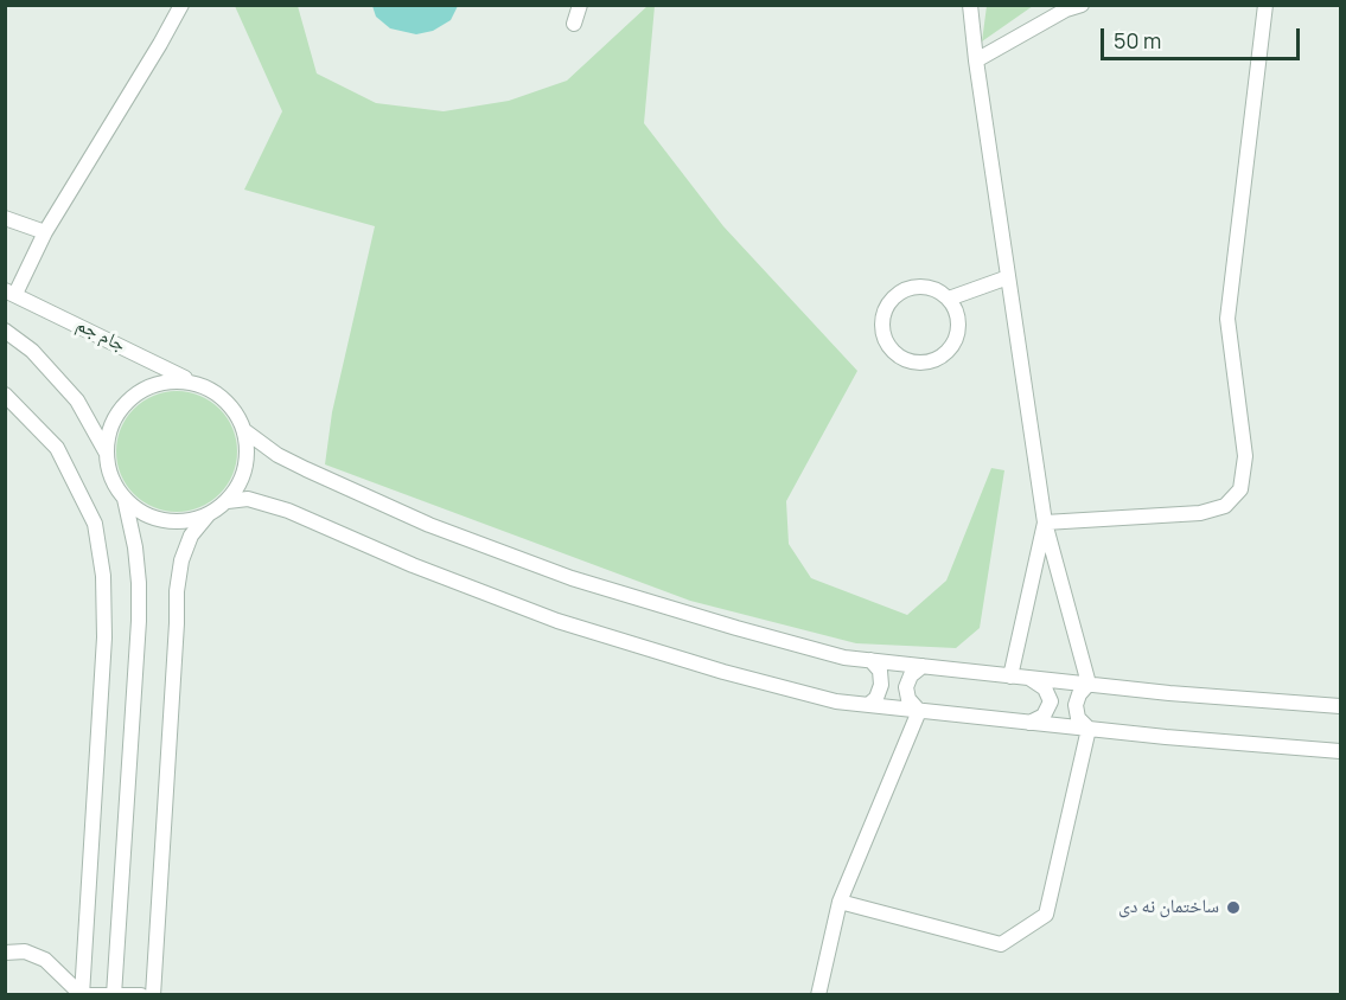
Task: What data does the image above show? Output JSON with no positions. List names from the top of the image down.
{
  "streets": {
    "lane": ["جام جم"]
  },
  "places": ["ساختمان نه دی"],
  "scale_bar": "50 m"
}
